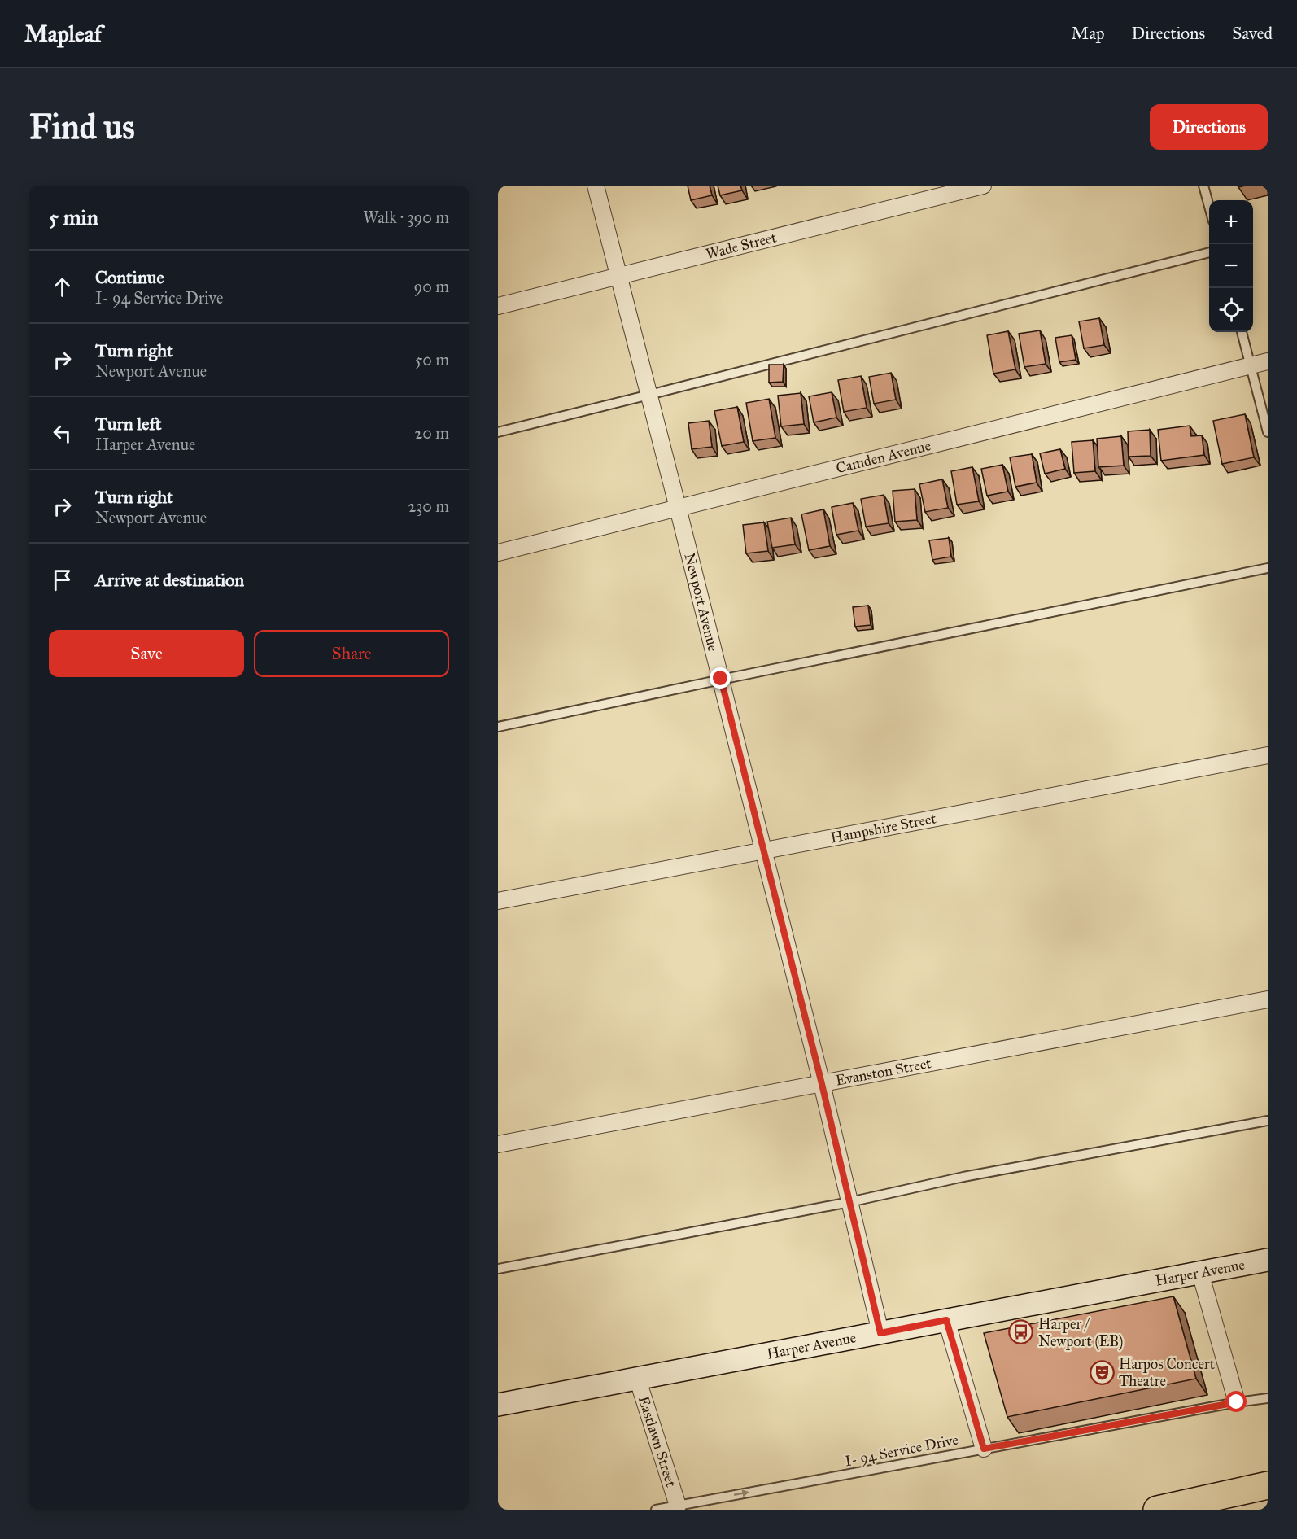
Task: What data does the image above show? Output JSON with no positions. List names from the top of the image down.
{
  "streets": {
    "main road": ["Harper Avenue"],
    "street": [
      "Wade Street",
      "Camden Avenue",
      "Newport Avenue",
      "Hampshire Street",
      "Evanston Street",
      "Eastlawn Street"
    ],
    "lane": ["I- 94 Service Drive"]
  },
  "crossings": [
    ["Wade Street", "Newport Avenue"],
    ["Camden Avenue", "Newport Avenue"],
    ["Newport Avenue", "Hampshire Street"],
    ["Newport Avenue", "Evanston Street"],
    ["Newport Avenue", "Harper Avenue"],
    ["Harper Avenue", "Eastlawn Street"],
    ["Eastlawn Street", "I- 94 Service Drive"]
  ],
  "one_way": ["I- 94 Service Drive"],
  "places": {
    "bus stop": ["Harper / Newport (EB)"],
    "theatre": ["Harpos Concert Theatre"]
  },
  "page": {
    "header": "Mapleaf",
    "nav": ["Map", "Directions", "Saved"],
    "buttons": [
      "Directions",
      ["Save", "Share"]
    ],
    "title": "Find us",
    "heading": ["5 min", "Walk · 390 m"],
    "map_buttons": ["+", "−"],
    "list": [
      ["Continue", "I- 94 Service Drive", "90 m"],
      ["Turn right", "Newport Avenue", "50 m"],
      ["Turn left", "Harper Avenue", "20 m"],
      ["Turn right", "Newport Avenue", "230 m"],
      "Arrive at destination"
    ]
  }
}
